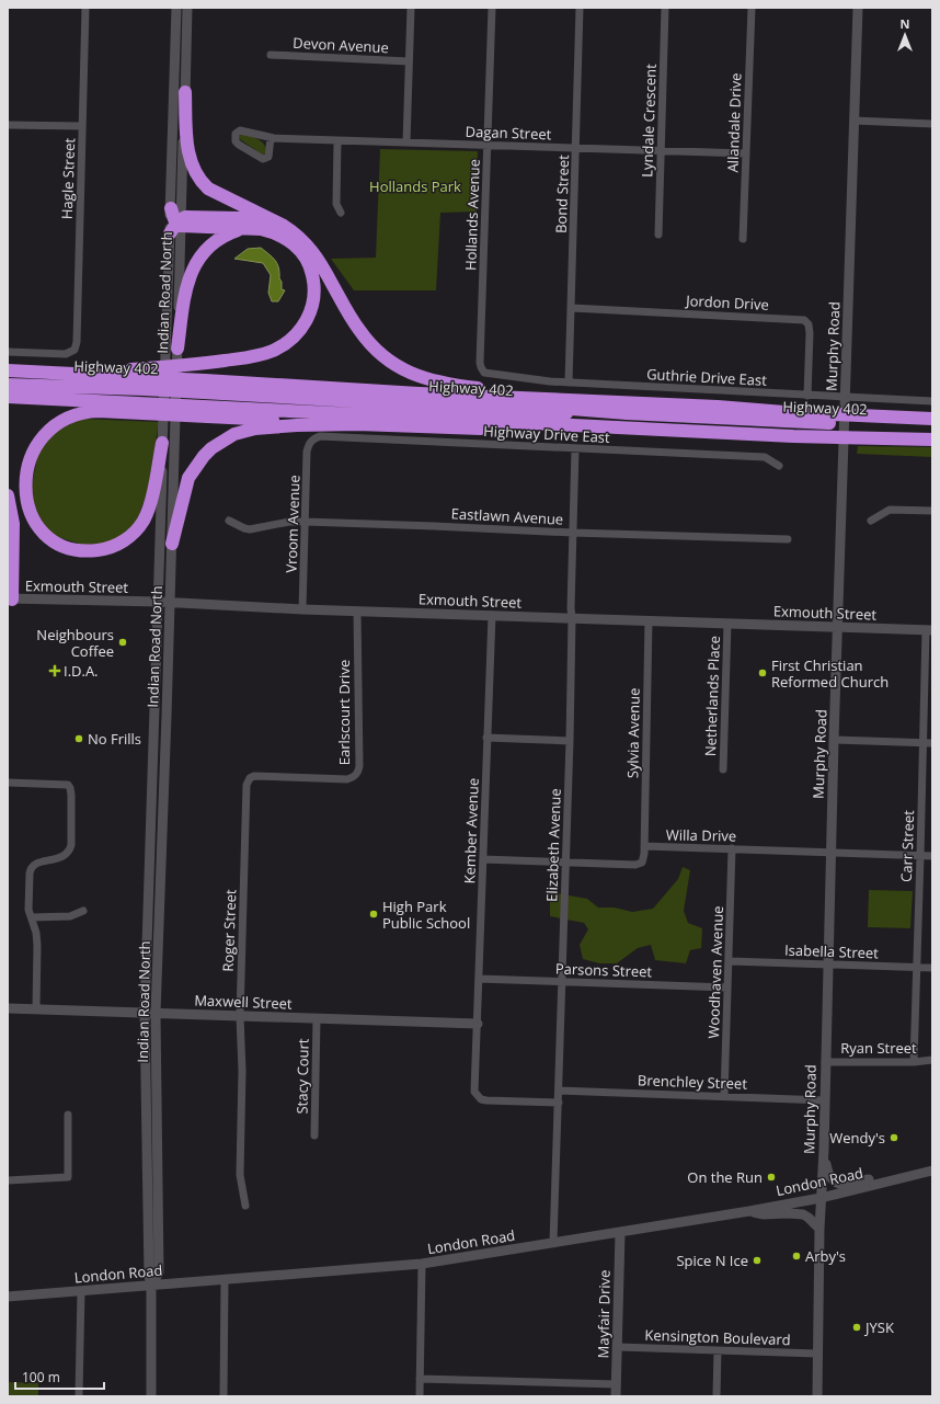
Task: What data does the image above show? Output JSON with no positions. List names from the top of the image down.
{
  "streets": {
    "highway": ["Highway 402"],
    "main road": [
      "Indian Road North",
      "Murphy Road",
      "Exmouth Street",
      "Maxwell Street",
      "London Road",
      "Mayfair Drive"
    ],
    "street": [
      "Devon Avenue",
      "Lyndale Crescent",
      "Allandale Drive",
      "Dagan Street",
      "Hagle Street",
      "Bond Street",
      "Hollands Avenue",
      "Jordon Drive",
      "Guthrie Drive East",
      "Highway Drive East",
      "Eastlawn Avenue",
      "Vroom Avenue",
      "Netherlands Place",
      "Earlscourt Drive",
      "Sylvia Avenue",
      "Kember Avenue",
      "Willa Drive",
      "Elizabeth Avenue",
      "Carr Street",
      "Roger Street",
      "Isabella Street",
      "Parsons Street",
      "Woodhaven Avenue",
      "Ryan Street",
      "Stacy Court",
      "Brenchley Street",
      "Kensington Boulevard"
    ]
  },
  "crossings": [
    ["Lyndale Crescent", "Dagan Street"],
    ["Allandale Drive", "Dagan Street"],
    ["Dagan Street", "Bond Street"],
    ["Dagan Street", "Hollands Avenue"],
    ["Bond Street", "Jordon Drive"],
    ["Bond Street", "Guthrie Drive East"],
    ["Hollands Avenue", "Guthrie Drive East"],
    ["Indian Road North", "Exmouth Street"],
    ["Indian Road North", "Maxwell Street"],
    ["Indian Road North", "London Road"],
    ["Jordon Drive", "Guthrie Drive East"],
    ["Murphy Road", "Exmouth Street"],
    ["Murphy Road", "Willa Drive"],
    ["Murphy Road", "Isabella Street"],
    ["Murphy Road", "Ryan Street"],
    ["Murphy Road", "Brenchley Street"],
    ["Murphy Road", "London Road"],
    ["Murphy Road", "Kensington Boulevard"],
    ["Highway Drive East", "Vroom Avenue"],
    ["Highway Drive East", "Elizabeth Avenue"],
    ["Eastlawn Avenue", "Vroom Avenue"],
    ["Eastlawn Avenue", "Elizabeth Avenue"],
    ["Vroom Avenue", "Exmouth Street"],
    ["Exmouth Street", "Netherlands Place"],
    ["Exmouth Street", "Earlscourt Drive"],
    ["Exmouth Street", "Sylvia Avenue"],
    ["Exmouth Street", "Kember Avenue"],
    ["Exmouth Street", "Elizabeth Avenue"],
    ["Exmouth Street", "Carr Street"],
    ["Earlscourt Drive", "Roger Street"],
    ["Sylvia Avenue", "Willa Drive"],
    ["Kember Avenue", "Elizabeth Avenue"],
    ["Kember Avenue", "Parsons Street"],
    ["Kember Avenue", "Maxwell Street"],
    ["Willa Drive", "Carr Street"],
    ["Willa Drive", "Woodhaven Avenue"],
    ["Elizabeth Avenue", "Parsons Street"],
    ["Elizabeth Avenue", "Brenchley Street"],
    ["Elizabeth Avenue", "London Road"],
    ["Carr Street", "Isabella Street"],
    ["Carr Street", "Ryan Street"],
    ["Roger Street", "Maxwell Street"],
    ["Isabella Street", "Woodhaven Avenue"],
    ["Parsons Street", "Woodhaven Avenue"],
    ["Woodhaven Avenue", "Brenchley Street"],
    ["Maxwell Street", "Stacy Court"],
    ["London Road", "Mayfair Drive"],
    ["Mayfair Drive", "Kensington Boulevard"]
  ],
  "parks": ["Hollands Park"],
  "places": {
    "other": [
      "Neighbours Coffee",
      "First Christian Reformed Church",
      "No Frills",
      "High Park Public School",
      "Wendy's",
      "On the Run",
      "Arby's",
      "Spice N Ice",
      "JYSK"
    ],
    "health": ["I.D.A."]
  },
  "scale_bar": "100 m",
  "north": "top"
}
